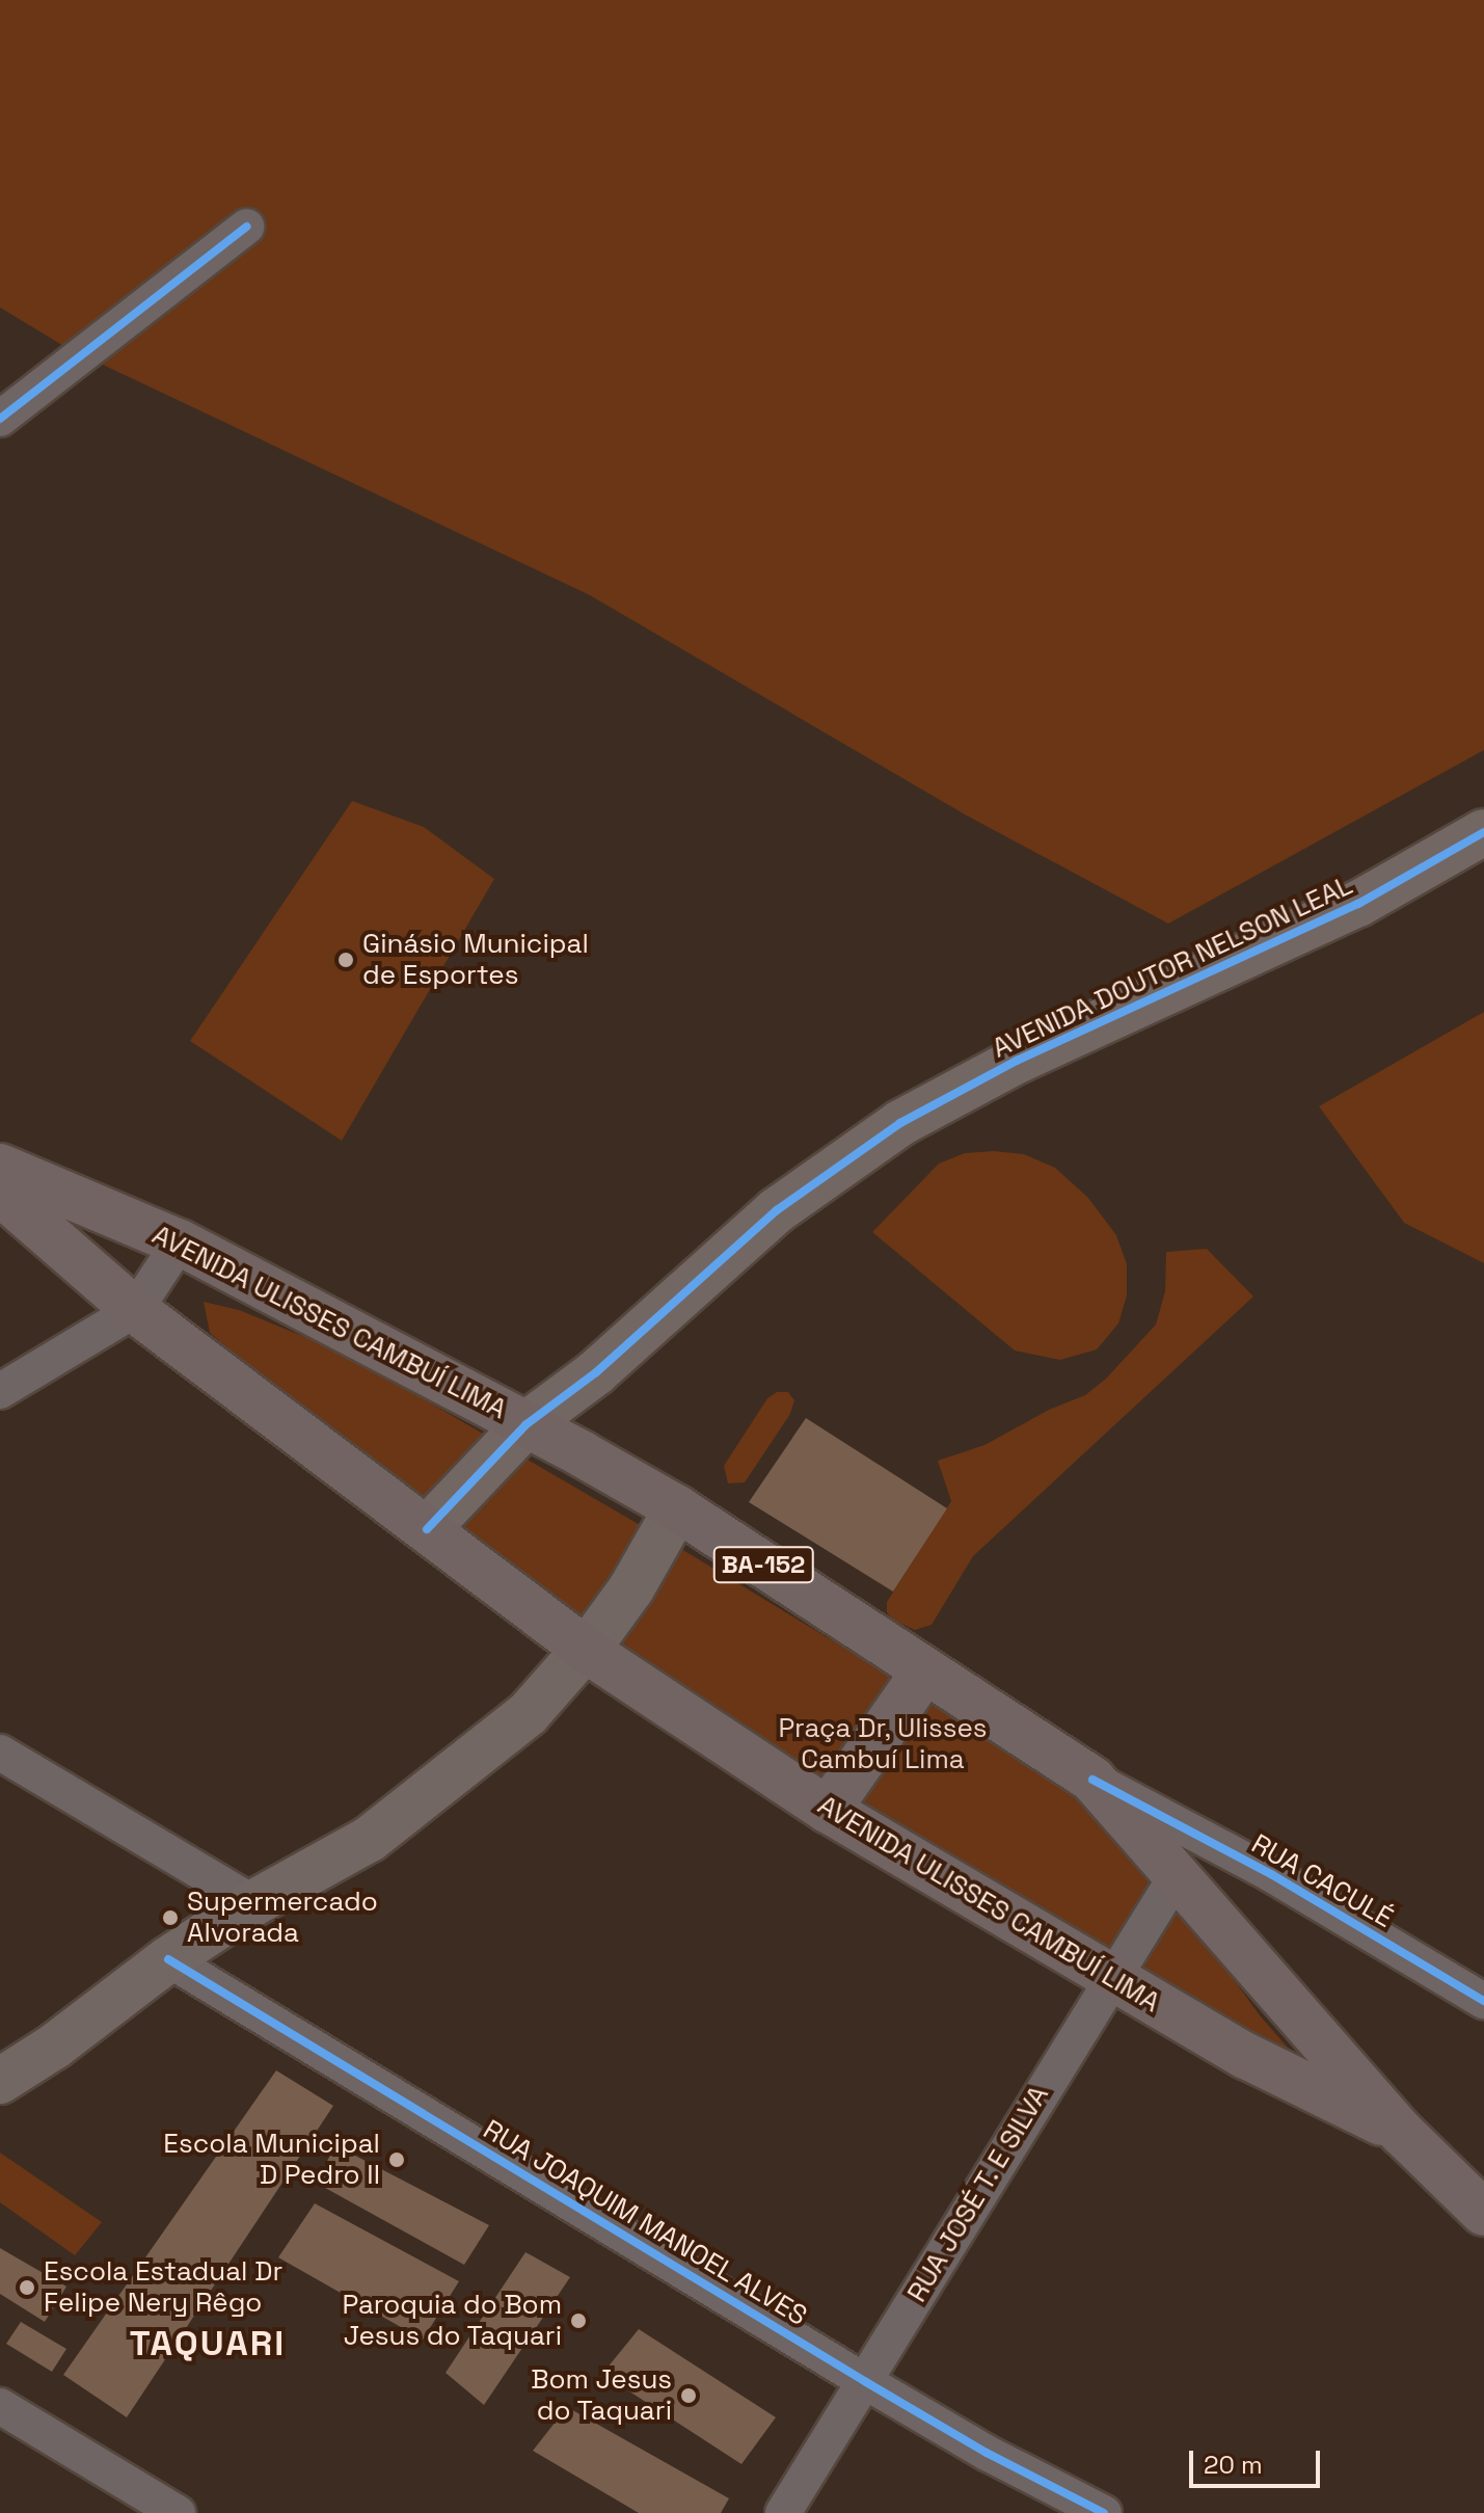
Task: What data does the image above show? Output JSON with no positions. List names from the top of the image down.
{
  "streets": {
    "main road": ["AVENIDA ULISSES CAMBUÍ LIMA", "BA-152"],
    "street": [
      "AVENIDA DOUTOR NELSON LEAL",
      "RUA CACULÉ",
      "RUA JOSÉ T. E SILVA",
      "RUA JOAQUIM MANOEL ALVES"
    ]
  },
  "crossings": [
    ["AVENIDA DOUTOR NELSON LEAL", "AVENIDA ULISSES CAMBUÍ LIMA"],
    ["AVENIDA ULISSES CAMBUÍ LIMA", "RUA CACULÉ"],
    ["AVENIDA ULISSES CAMBUÍ LIMA", "RUA JOSÉ T. E SILVA"],
    ["RUA JOSÉ T. E SILVA", "RUA JOAQUIM MANOEL ALVES"]
  ],
  "districts": ["TAQUARI"],
  "parks": ["Praça Dr, Ulisses Cambuí Lima"],
  "places": [
    "Ginásio Municipal de Esportes",
    "Supermercado Alvorada",
    "Escola Municipal D Pedro II",
    "Escola Estadual Dr Felipe Nery Rêgo",
    "Paroquia do Bom Jesus do Taquari",
    "Bom Jesus do Taquari"
  ],
  "scale_bar": "20 m"
}
